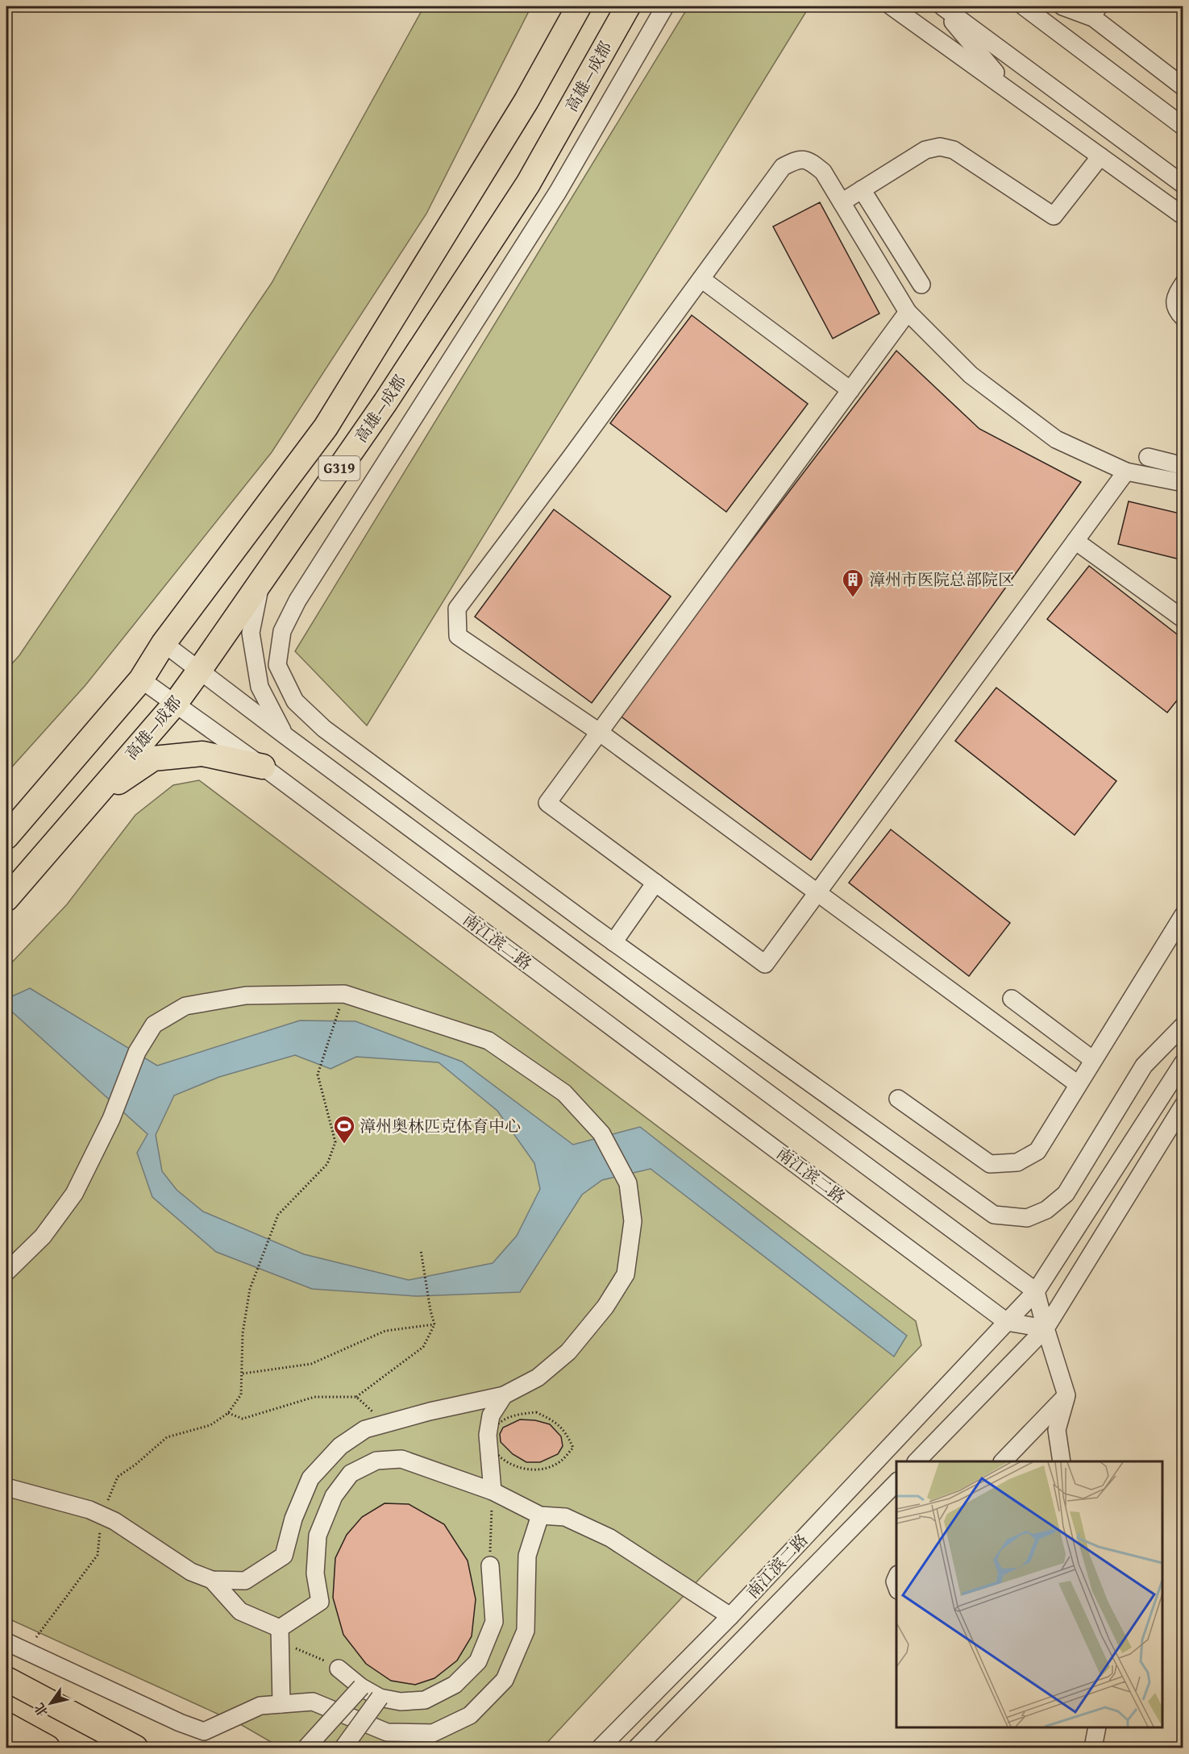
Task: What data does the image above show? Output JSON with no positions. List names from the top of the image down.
{
  "streets": {
    "highway": ["高雄—成都", "G319"],
    "street": ["南江滨二路"]
  },
  "crossings": [
    ["高雄—成都", "南江滨二路"],
    ["G319", "南江滨二路"]
  ],
  "places": {
    "building": ["漳州市医院总部院区"],
    "sports": ["漳州奥林匹克体育中心"]
  },
  "north": "bottom left"
}
